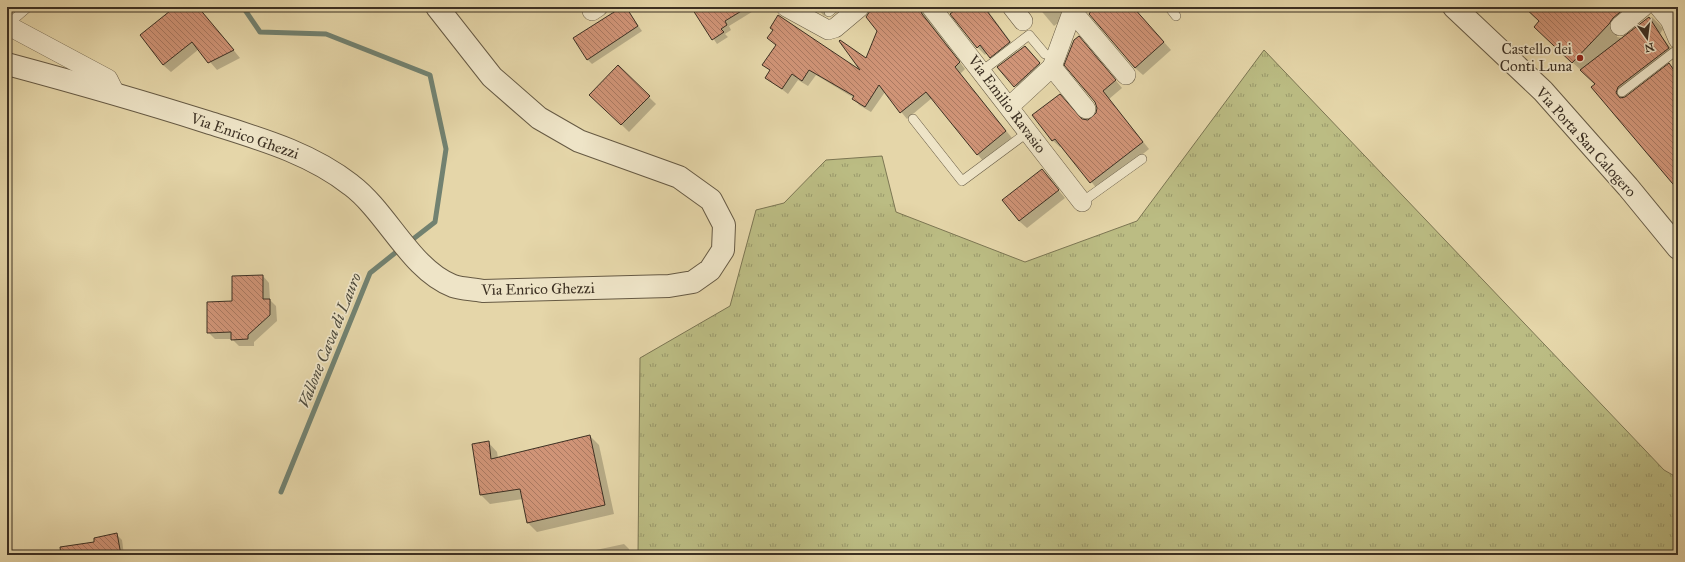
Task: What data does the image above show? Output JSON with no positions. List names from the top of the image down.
{
  "streets": {
    "street": ["Via Emilio Ravasio", "Via Enrico Ghezzi", "Via Porta San Calogero"]
  },
  "water": ["Vallone Cava di Lauro"],
  "places": ["Castello dei Conti Luna"],
  "north": "bottom"
}
